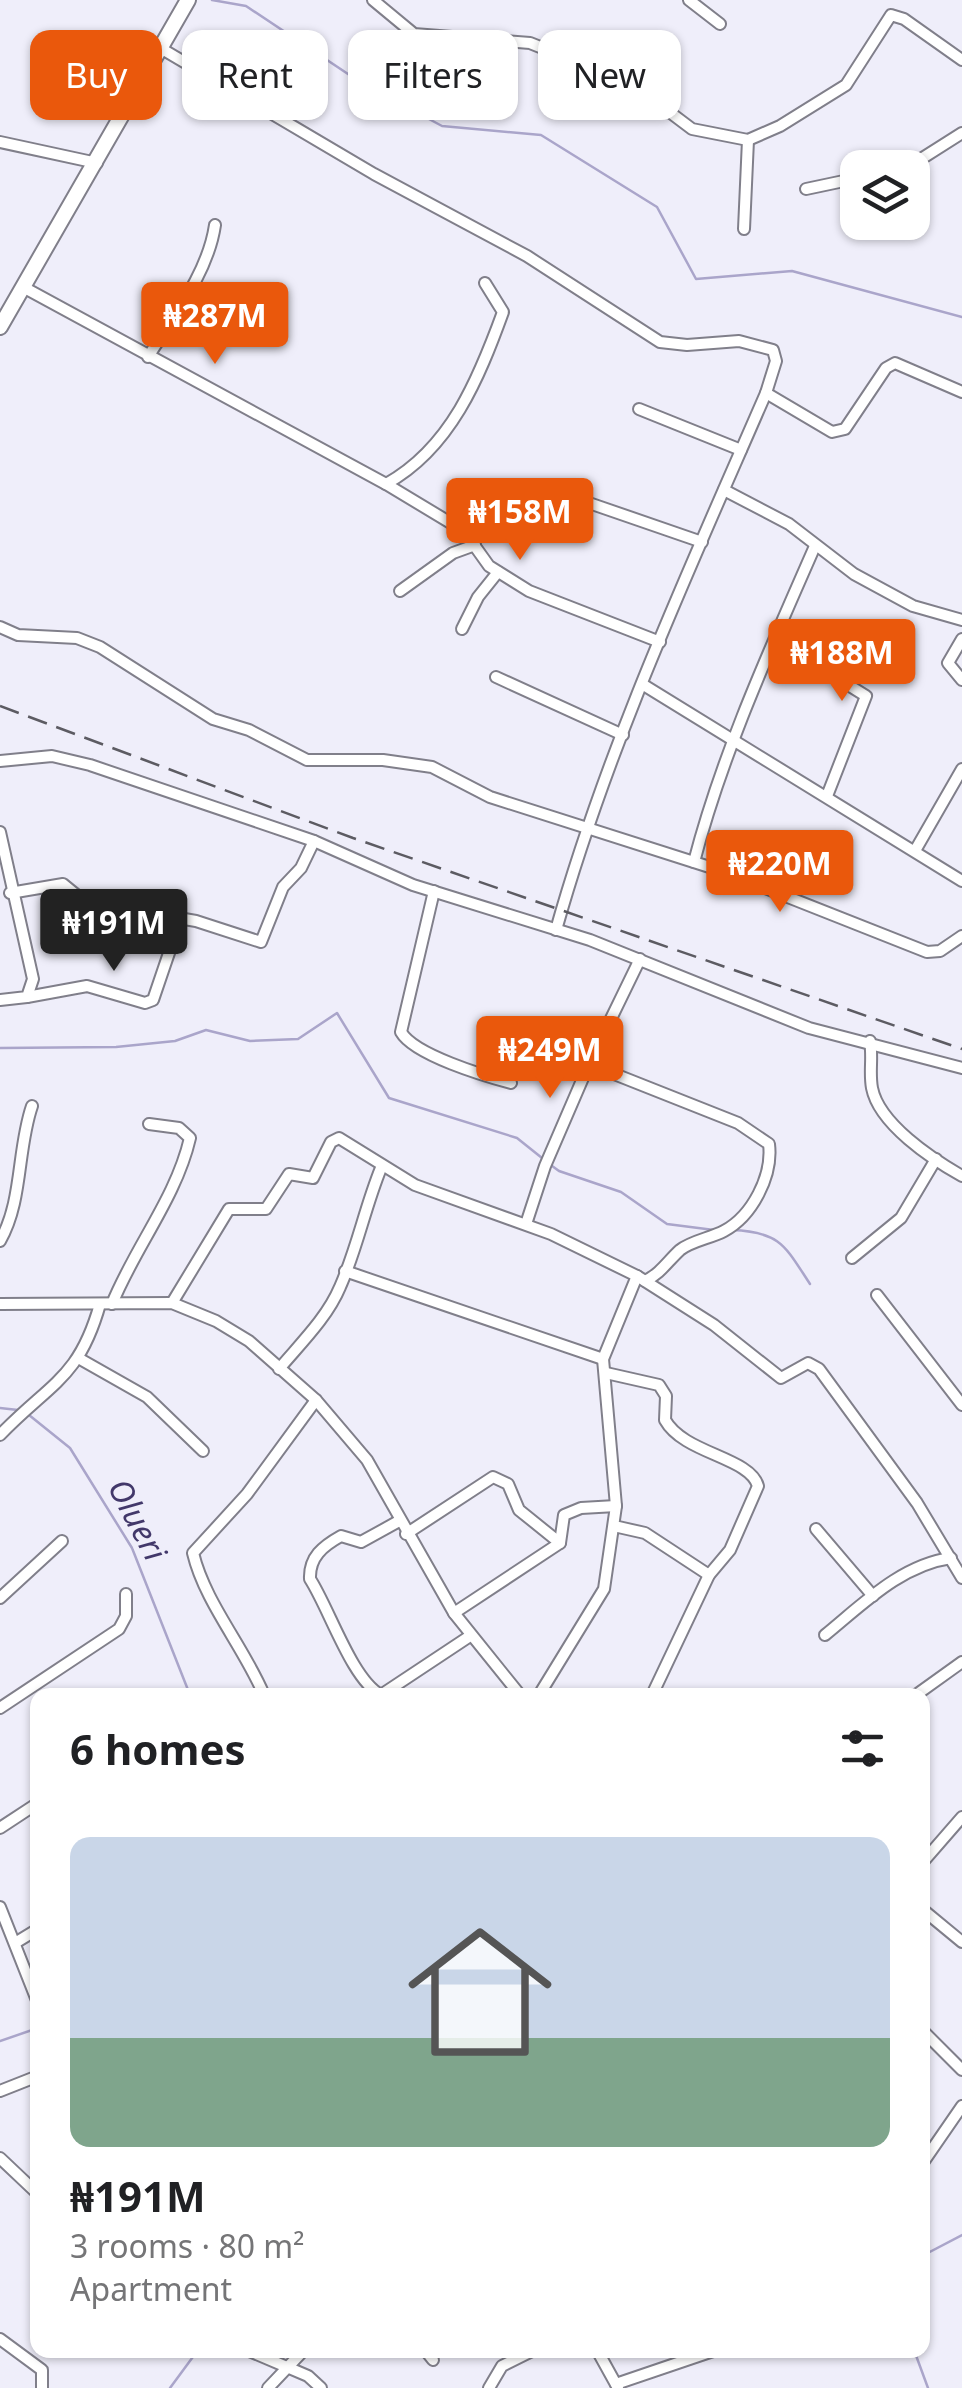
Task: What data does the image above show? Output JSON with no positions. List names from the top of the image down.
{
  "water": ["Olueri"],
  "page": {
    "chip": [
      "Buy",
      "Rent",
      "Filters",
      "New"
    ],
    "price": [
      "₦287M",
      "₦158M",
      "₦188M",
      "₦220M",
      "₦191M",
      "₦249M"
    ],
    "heading": "6 homes",
    "list": [
      {
        "name": "₦191M",
        "note": "3 rooms · 80 m² · Apartment"
      }
    ]
  }
}
